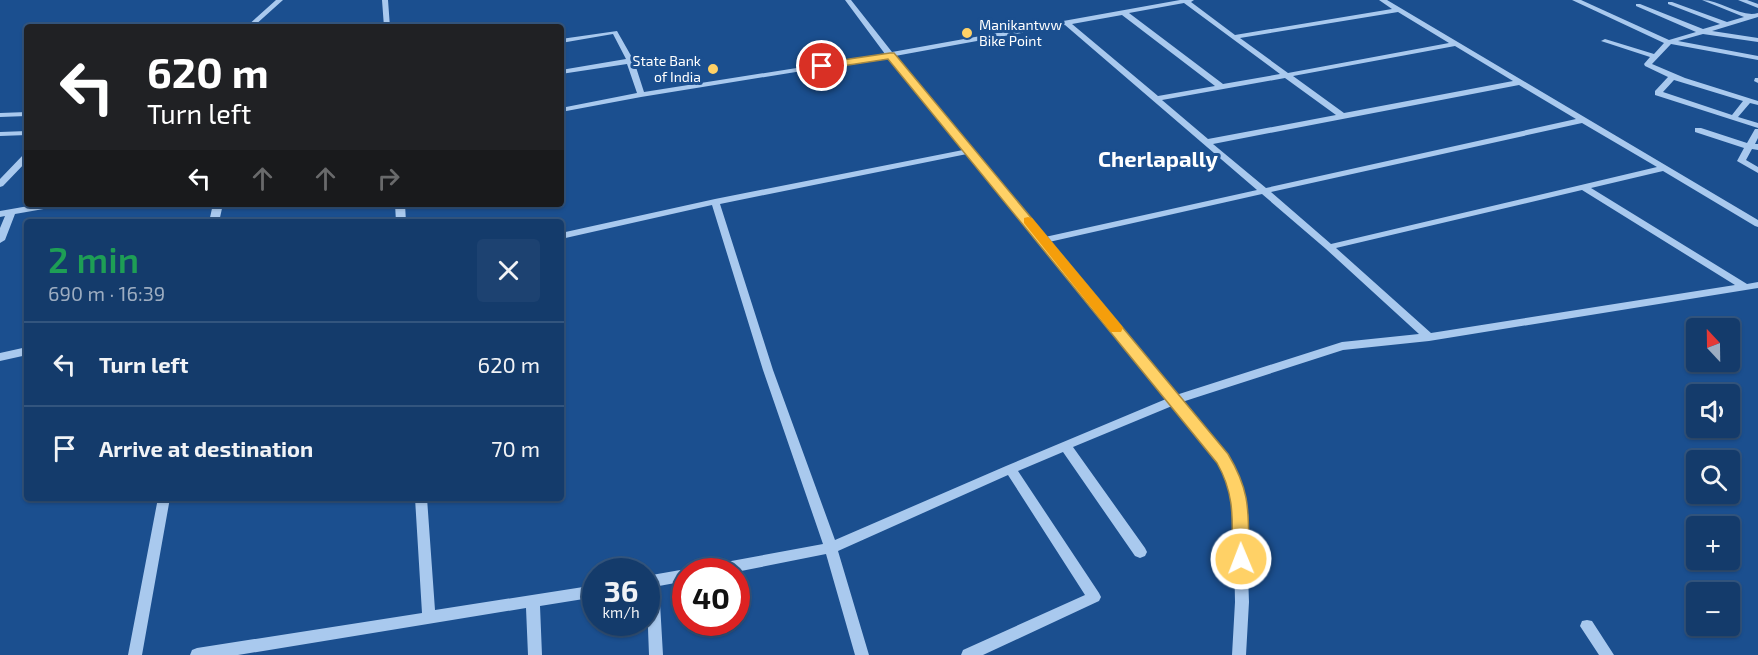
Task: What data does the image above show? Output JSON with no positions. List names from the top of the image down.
{
  "districts": ["Cherlapally"],
  "places": ["Manikantww Bike Point", "State Bank of India"],
  "north": "top",
  "page": {
    "turn": ["620 m", "Turn left"],
    "heading": ["2 min", "690 m · 16:39"],
    "map_buttons": ["+", "−"],
    "list": [
      {
        "name": "Turn left",
        "value": "620 m"
      },
      {
        "name": "Arrive at destination",
        "value": "70 m"
      }
    ],
    "speed": "36 km/h",
    "limit": "40"
  }
}
